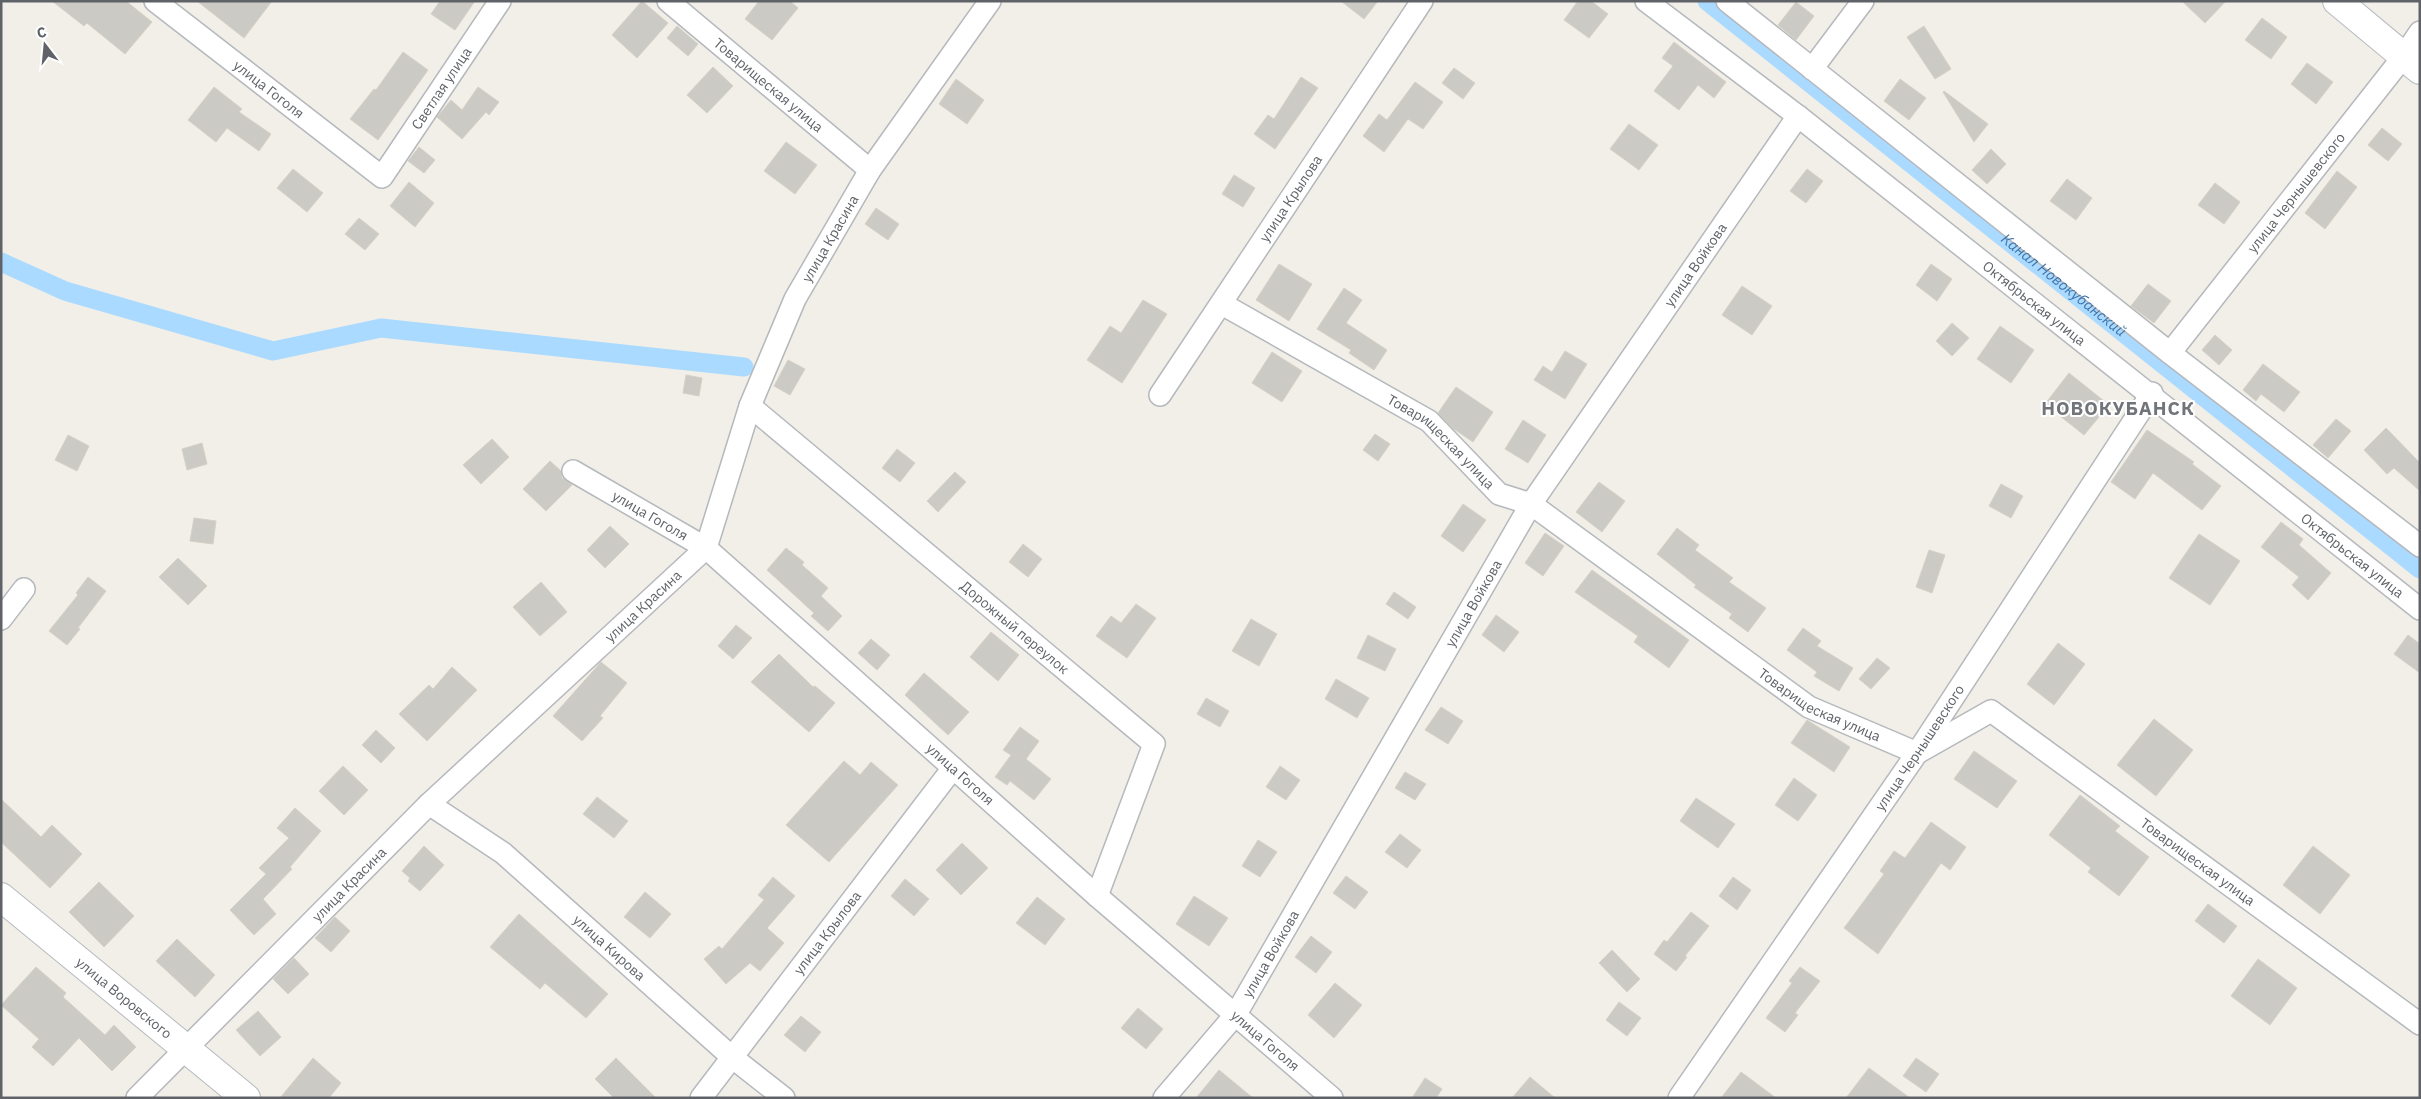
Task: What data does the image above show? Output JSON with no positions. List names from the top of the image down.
{
  "streets": {
    "main road": ["улица Воровского"],
    "street": [
      "Товарищеская улица",
      "улица Гоголя",
      "Светлая улица",
      "улица Чернышевского",
      "улица Крылова",
      "улица Красина",
      "улица Войкова",
      "Октябрьская улица",
      "Дорожный переулок",
      "улица Кирова"
    ]
  },
  "crossings": [
    ["Товарищеская улица", "улица Чернышевского"],
    ["Товарищеская улица", "улица Крылова"],
    ["Товарищеская улица", "улица Красина"],
    ["Товарищеская улица", "улица Войкова"],
    ["улица Гоголя", "Светлая улица"],
    ["улица Гоголя", "улица Крылова"],
    ["улица Гоголя", "улица Красина"],
    ["улица Гоголя", "улица Войкова"],
    ["улица Гоголя", "Дорожный переулок"],
    ["улица Чернышевского", "Октябрьская улица"],
    ["улица Крылова", "улица Кирова"],
    ["улица Красина", "Дорожный переулок"],
    ["улица Красина", "улица Кирова"],
    ["улица Красина", "улица Воровского"],
    ["улица Войкова", "Октябрьская улица"]
  ],
  "districts": ["НОВОКУБАНСК"],
  "water": ["Канал Новокубанский"],
  "north": "top"
}
